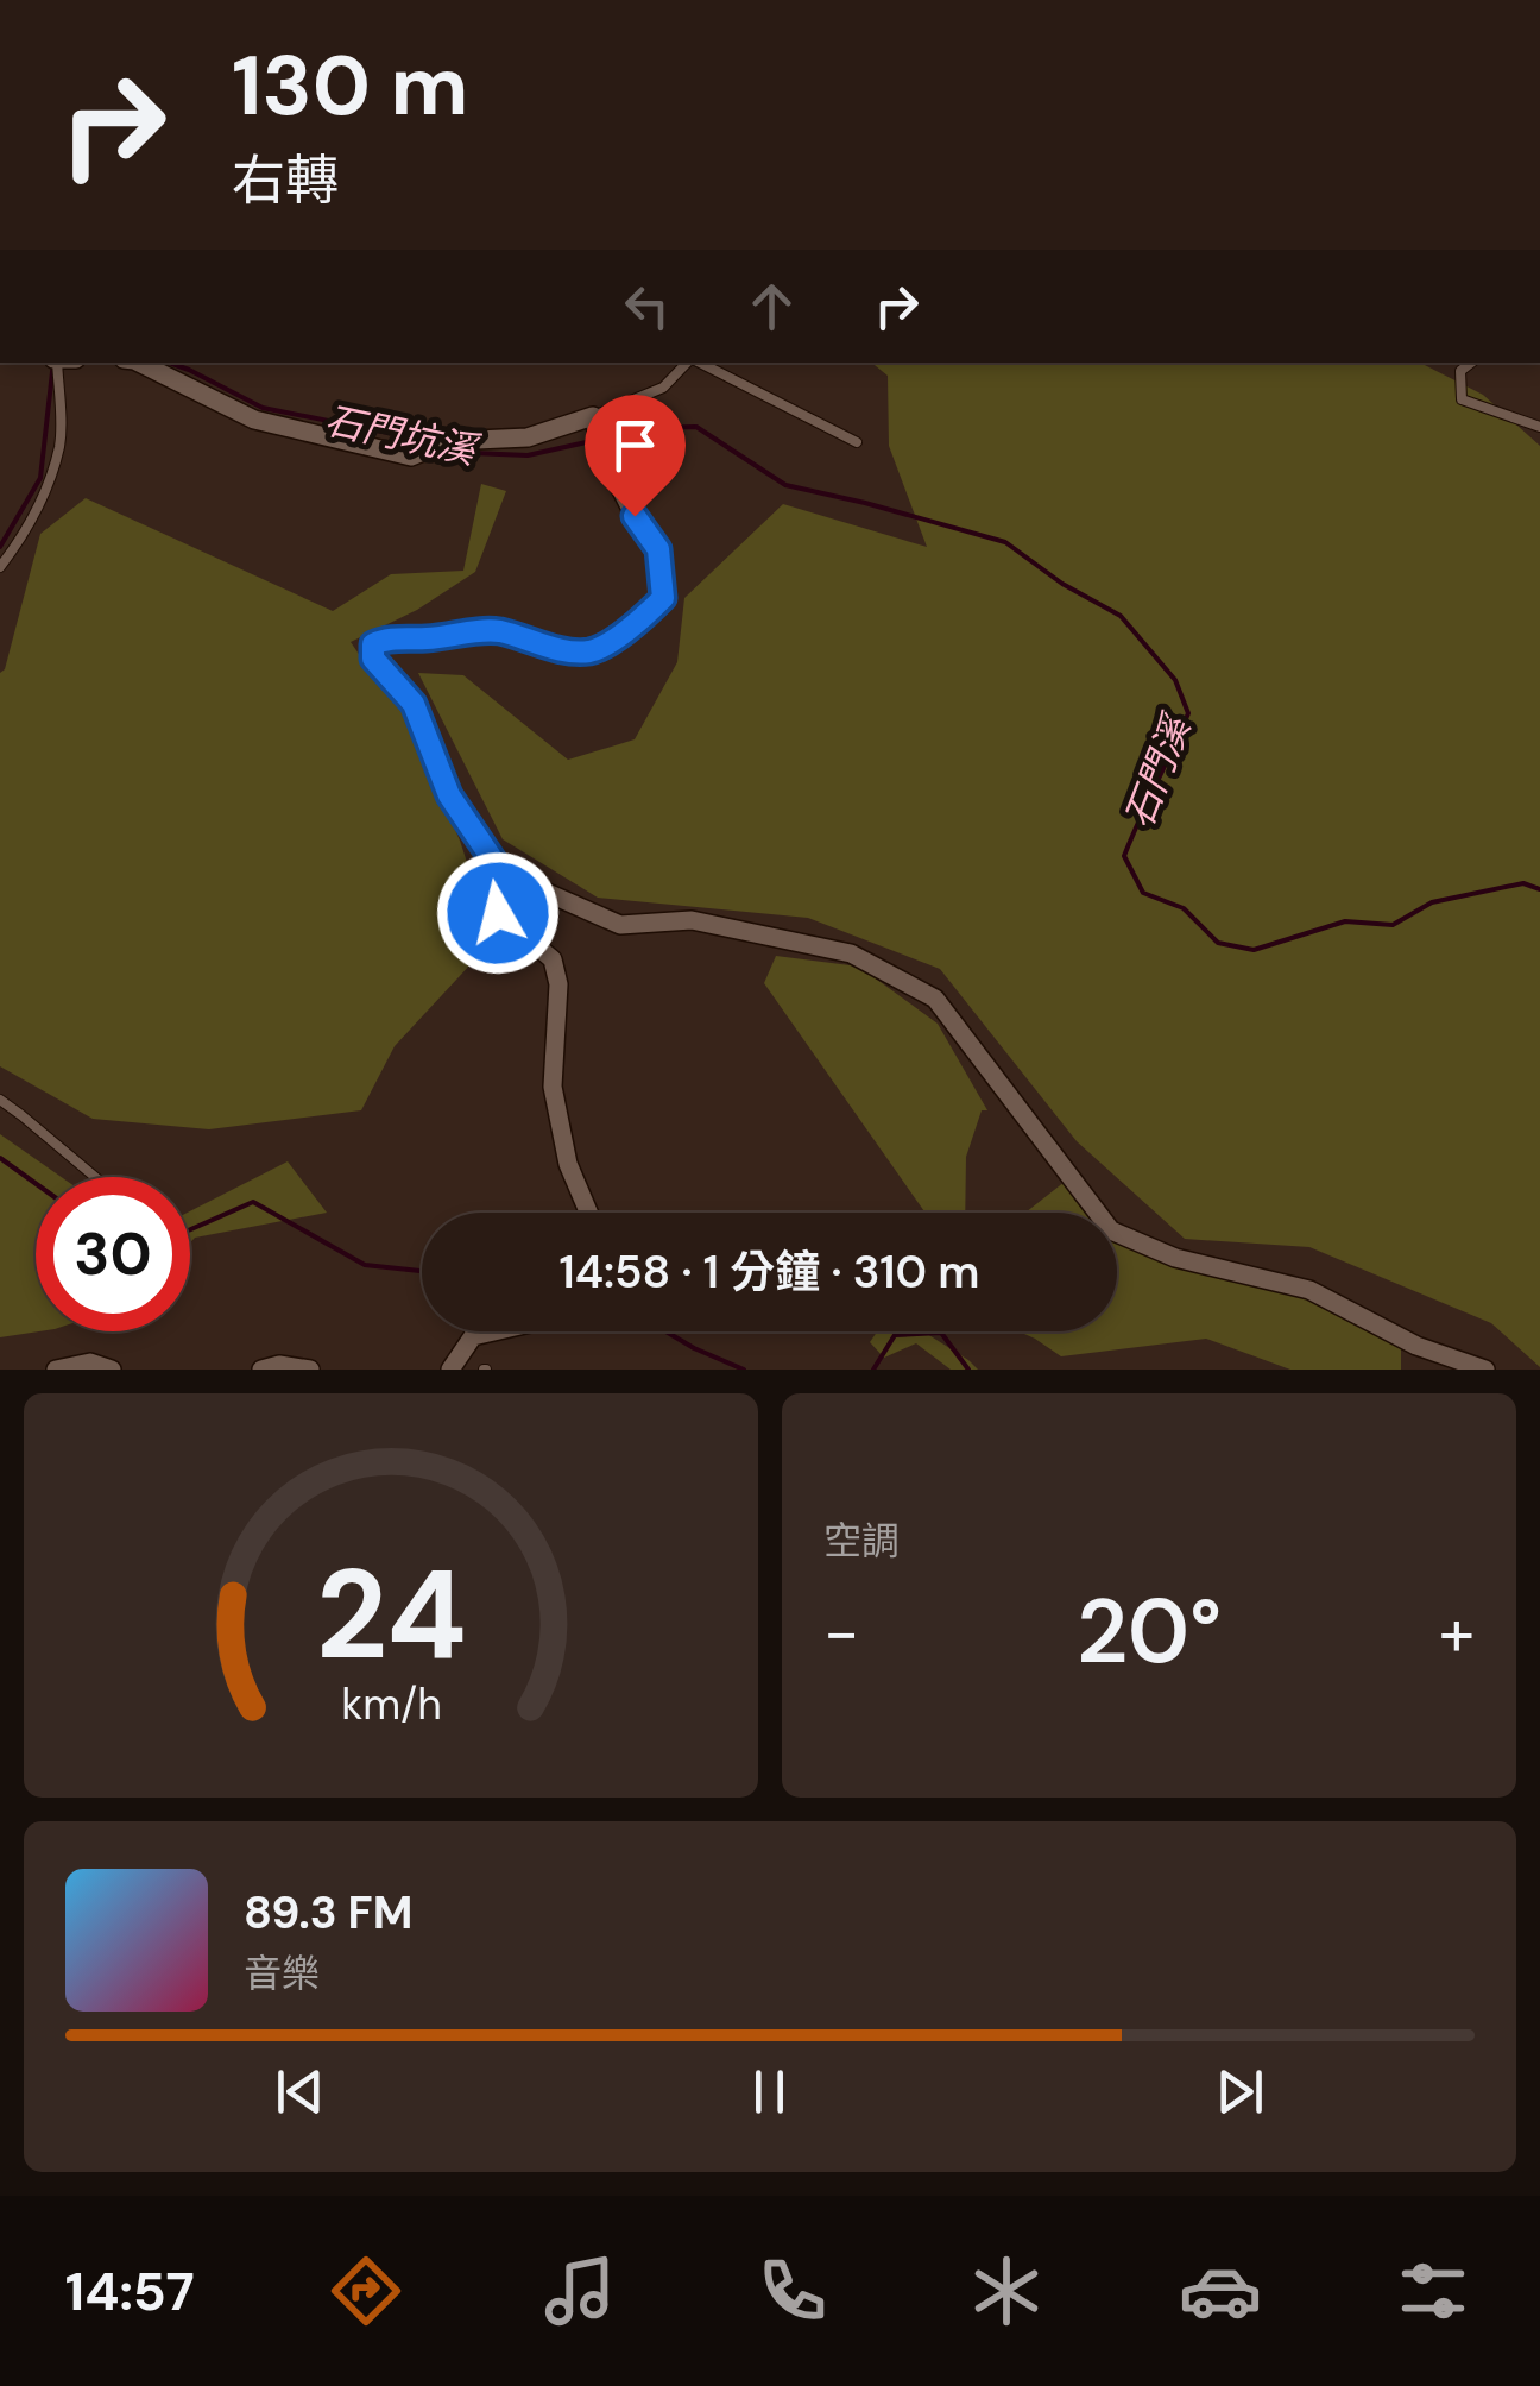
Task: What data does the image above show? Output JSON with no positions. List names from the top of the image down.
{
  "water": ["石門坑溪", "石門溪"],
  "page": {
    "turn": ["130 m", "右轉"],
    "limit": "30",
    "trip": "14:58 · 1 分鐘 · 310 m",
    "tile": "空調",
    "heat": ["−", "20°", "+"],
    "song": ["89.3 FM", "音樂"],
    "tabs": "14:57",
    "gauge": ["24", "km/h"]
  }
}
